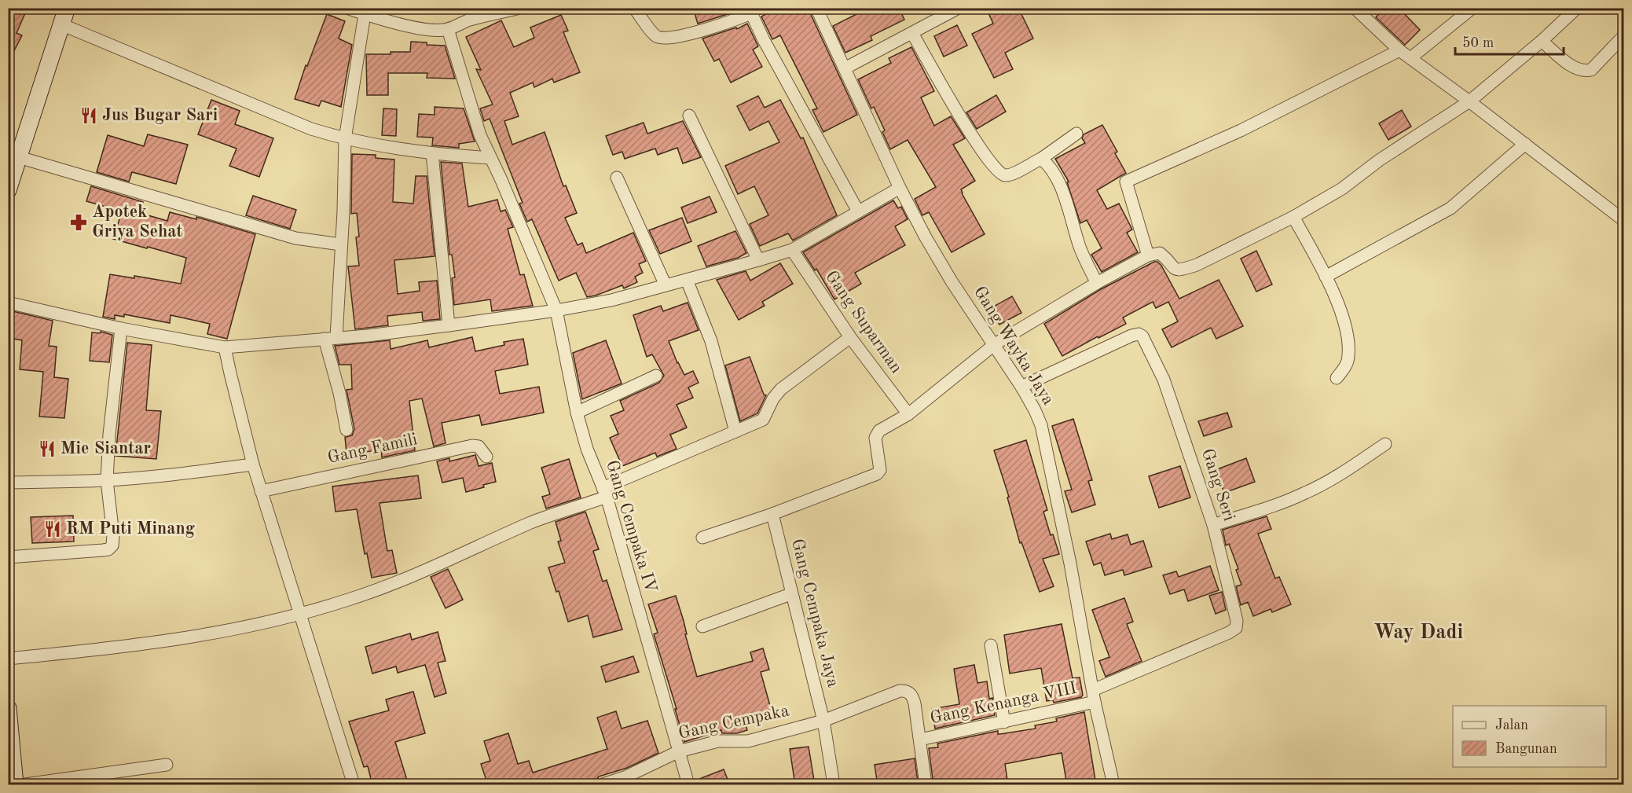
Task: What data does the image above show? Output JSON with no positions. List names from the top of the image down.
{
  "streets": {
    "street": [
      "Gang Suparman",
      "Gang Wayka Jaya",
      "Gang Famili",
      "Gang Seri",
      "Gang Cempaka IV",
      "Gang Cempaka Jaya",
      "Gang Kenanga VIII",
      "Gang Cempaka"
    ]
  },
  "crossings": [
    ["Gang Wayka Jaya", "Gang Seri"],
    ["Gang Wayka Jaya", "Gang Kenanga VIII"],
    ["Gang Seri", "Gang Kenanga VIII"],
    ["Gang Cempaka IV", "Gang Cempaka"],
    ["Gang Cempaka Jaya", "Gang Cempaka"],
    ["Gang Kenanga VIII", "Gang Cempaka"]
  ],
  "districts": ["Way Dadi"],
  "places": {
    "restaurant": ["Jus Bugar Sari", "Mie Siantar", "RM Puti Minang"],
    "pharmacy": ["Apotek Griya Sehat"]
  },
  "legend": ["Jalan", "Bangunan"],
  "scale_bar": "50 m"
}
